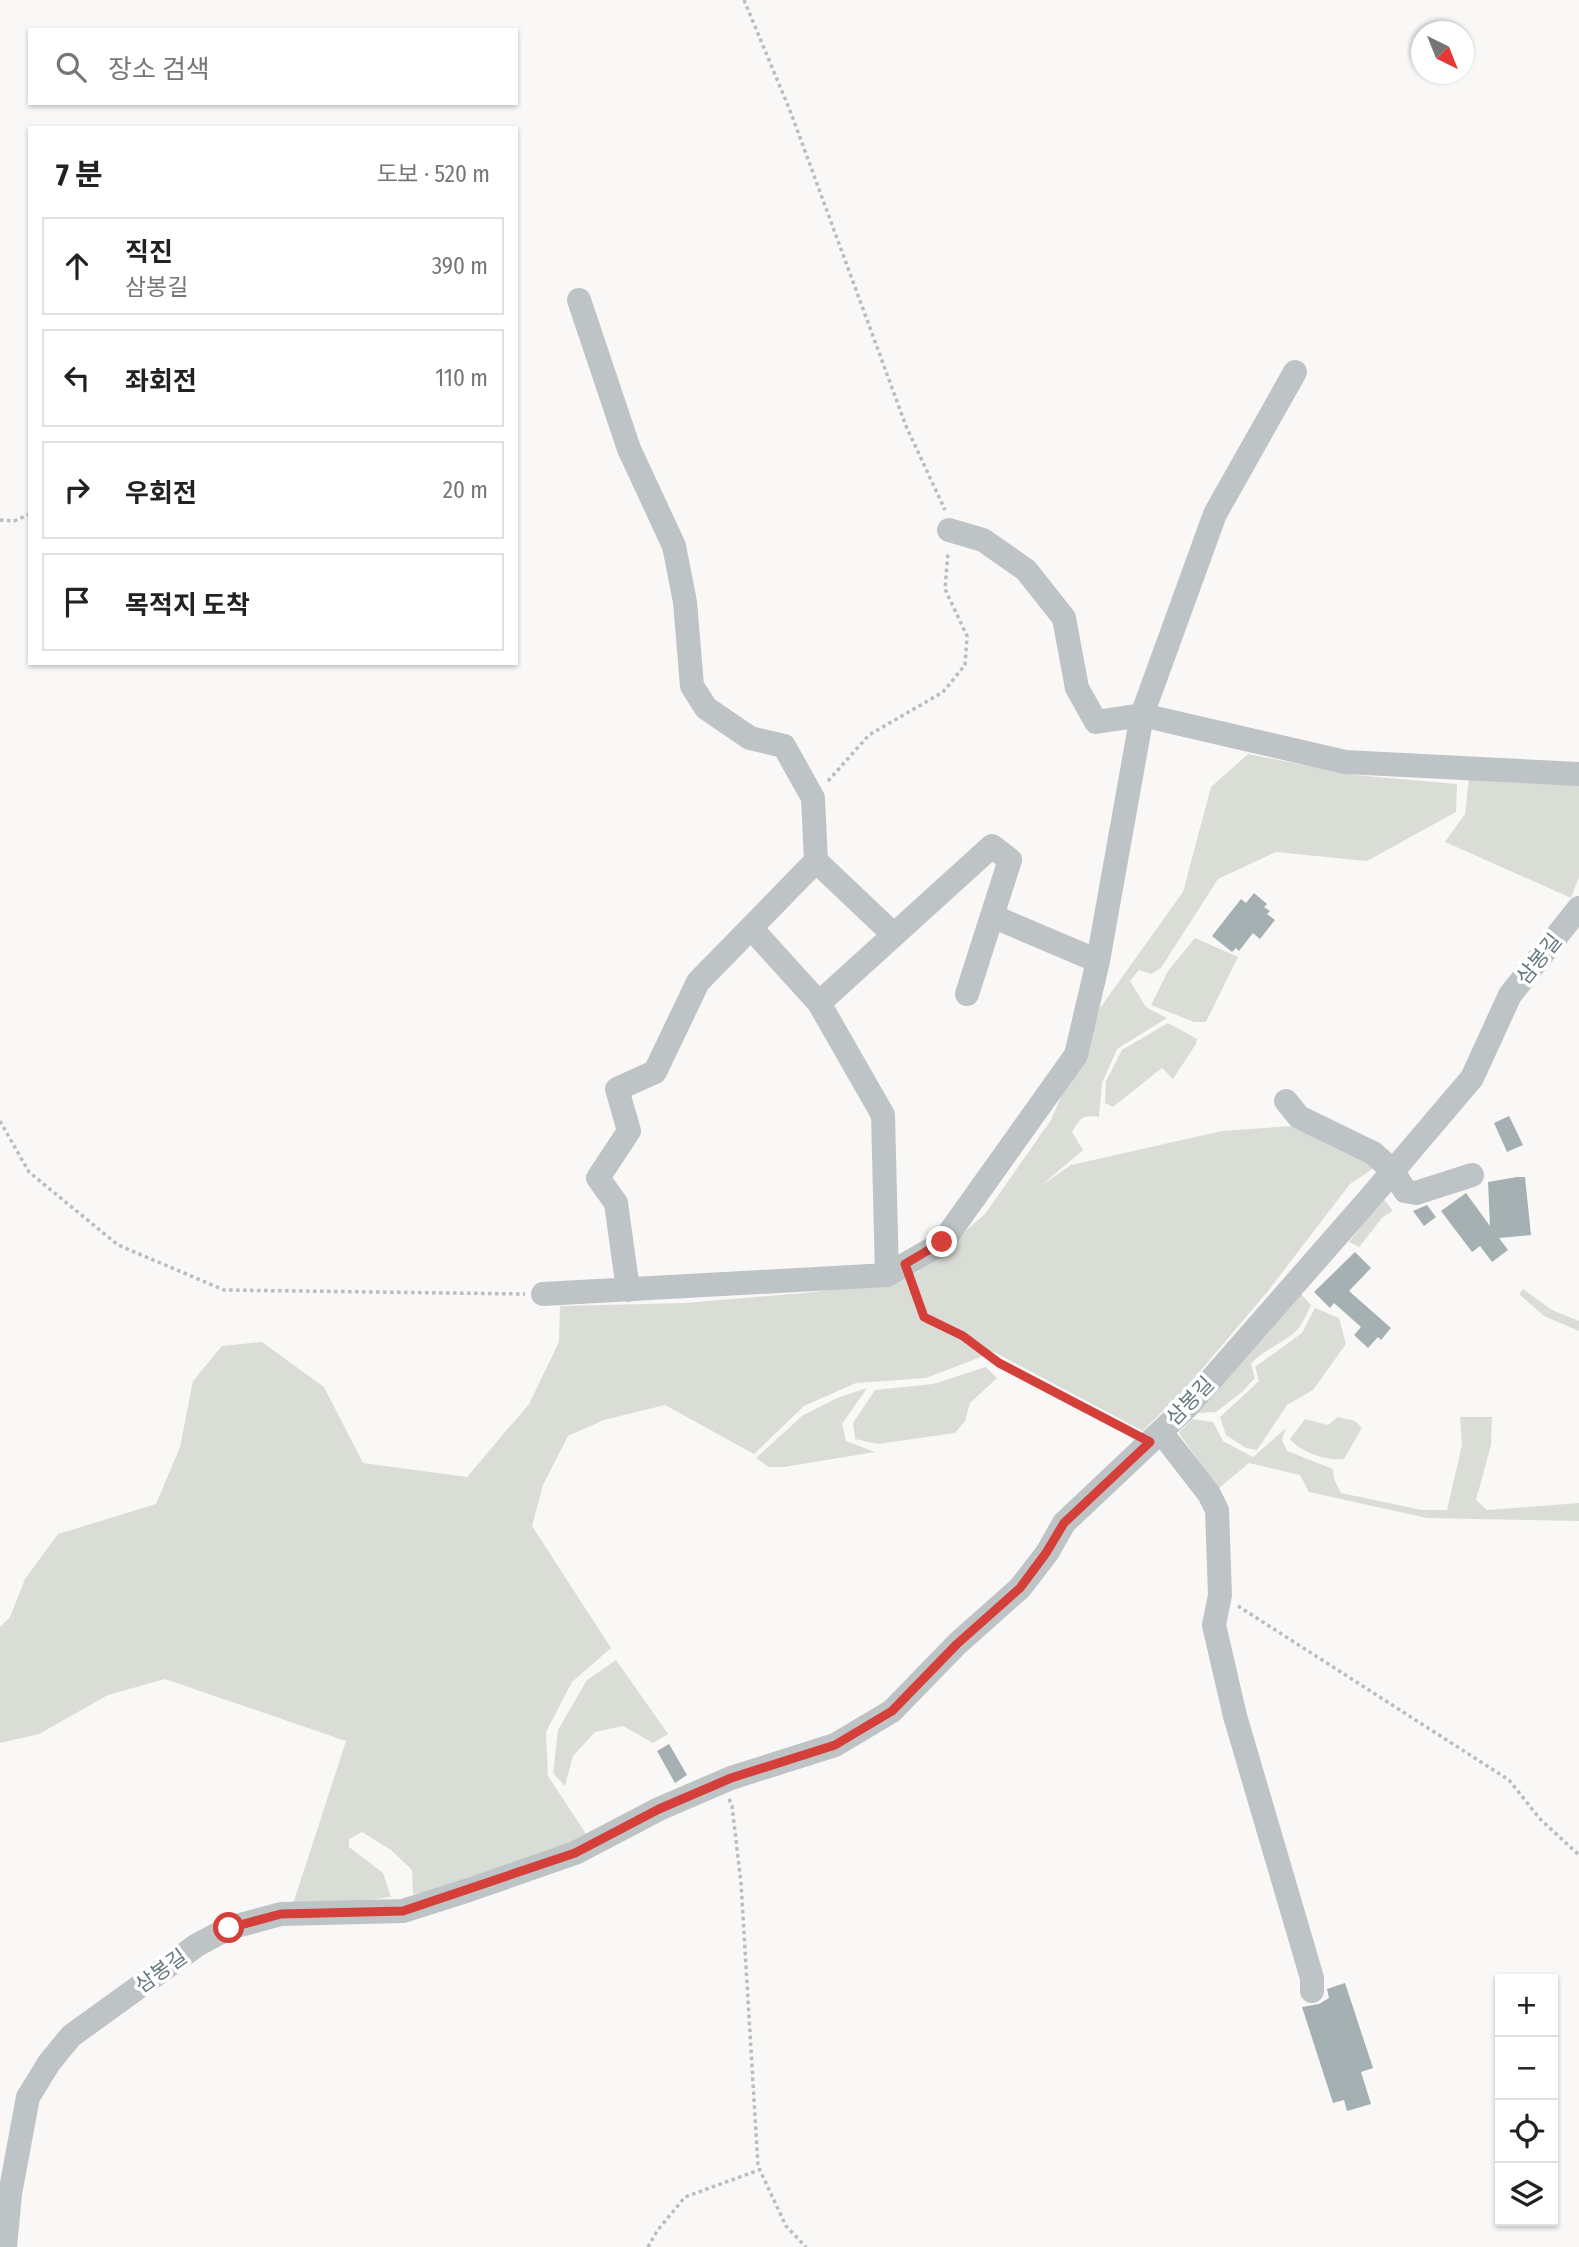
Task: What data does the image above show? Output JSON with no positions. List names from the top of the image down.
{
  "streets": {
    "street": ["삼봉길"]
  },
  "north": "bottom right",
  "page": {
    "search": "장소 검색",
    "heading": ["7 분", "도보 · 520 m"],
    "list": [
      ["직진", "삼봉길", "390 m"],
      ["좌회전", "110 m"],
      ["우회전", "20 m"],
      "목적지 도착"
    ],
    "map_buttons": ["+", "−"]
  }
}
